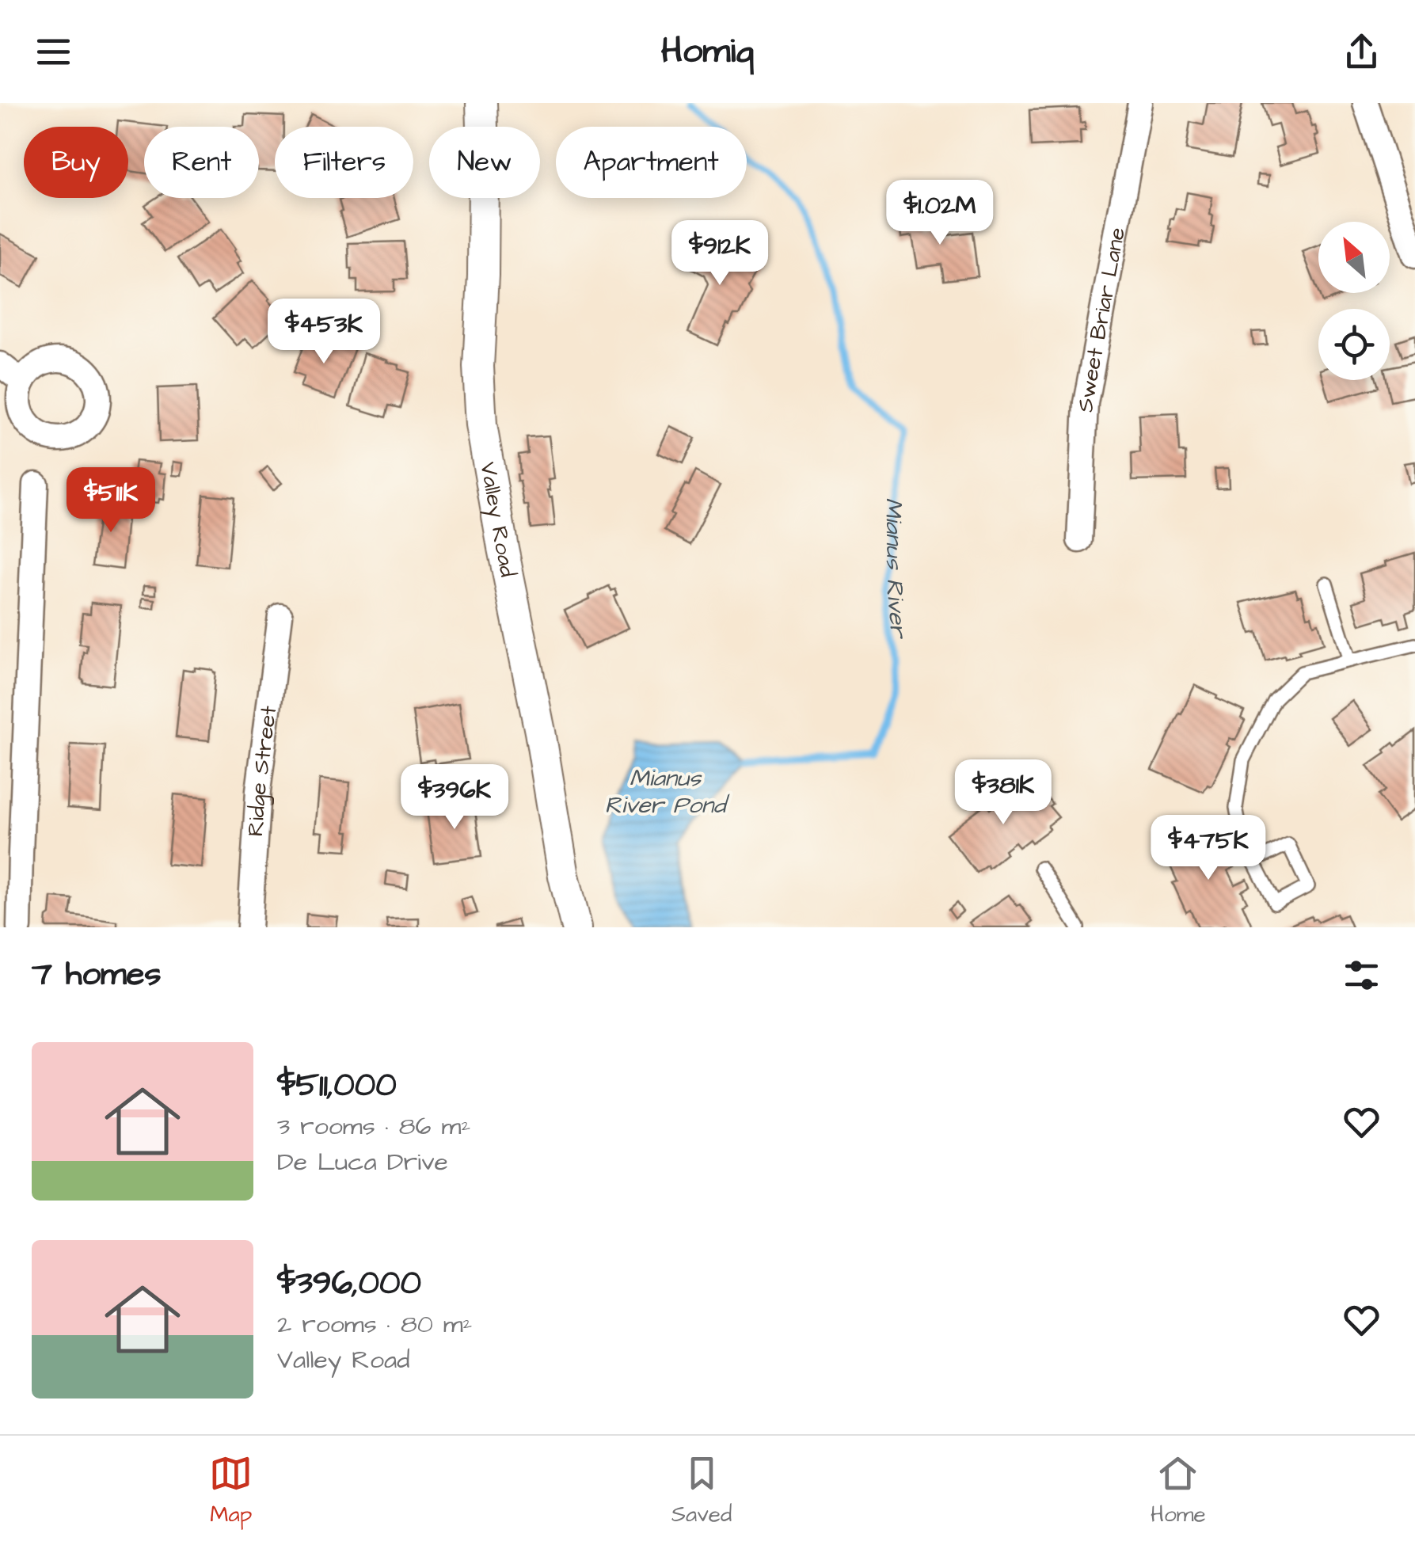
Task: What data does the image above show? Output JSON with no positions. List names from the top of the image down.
{
  "streets": {
    "street": ["Sweet Briar Lane", "Valley Road", "Ridge Street"]
  },
  "water": ["Mianus River", "Mianus River Pond"],
  "north": "top left",
  "page": {
    "header": "Homiq",
    "chip": [
      "Buy",
      "Rent",
      "Filters",
      "New",
      "Apartment"
    ],
    "price": [
      "$1.02M",
      "$912K",
      "$453K",
      "$511K",
      "$381K",
      "$396K",
      "$475K"
    ],
    "heading": "7 homes",
    "list": [
      {
        "name": "$511,000",
        "note": "3 rooms · 86 m² · De Luca Drive"
      },
      {
        "name": "$396,000",
        "note": "2 rooms · 80 m² · Valley Road"
      }
    ],
    "tabs": ["Map", "Saved", "Home"]
  }
}
